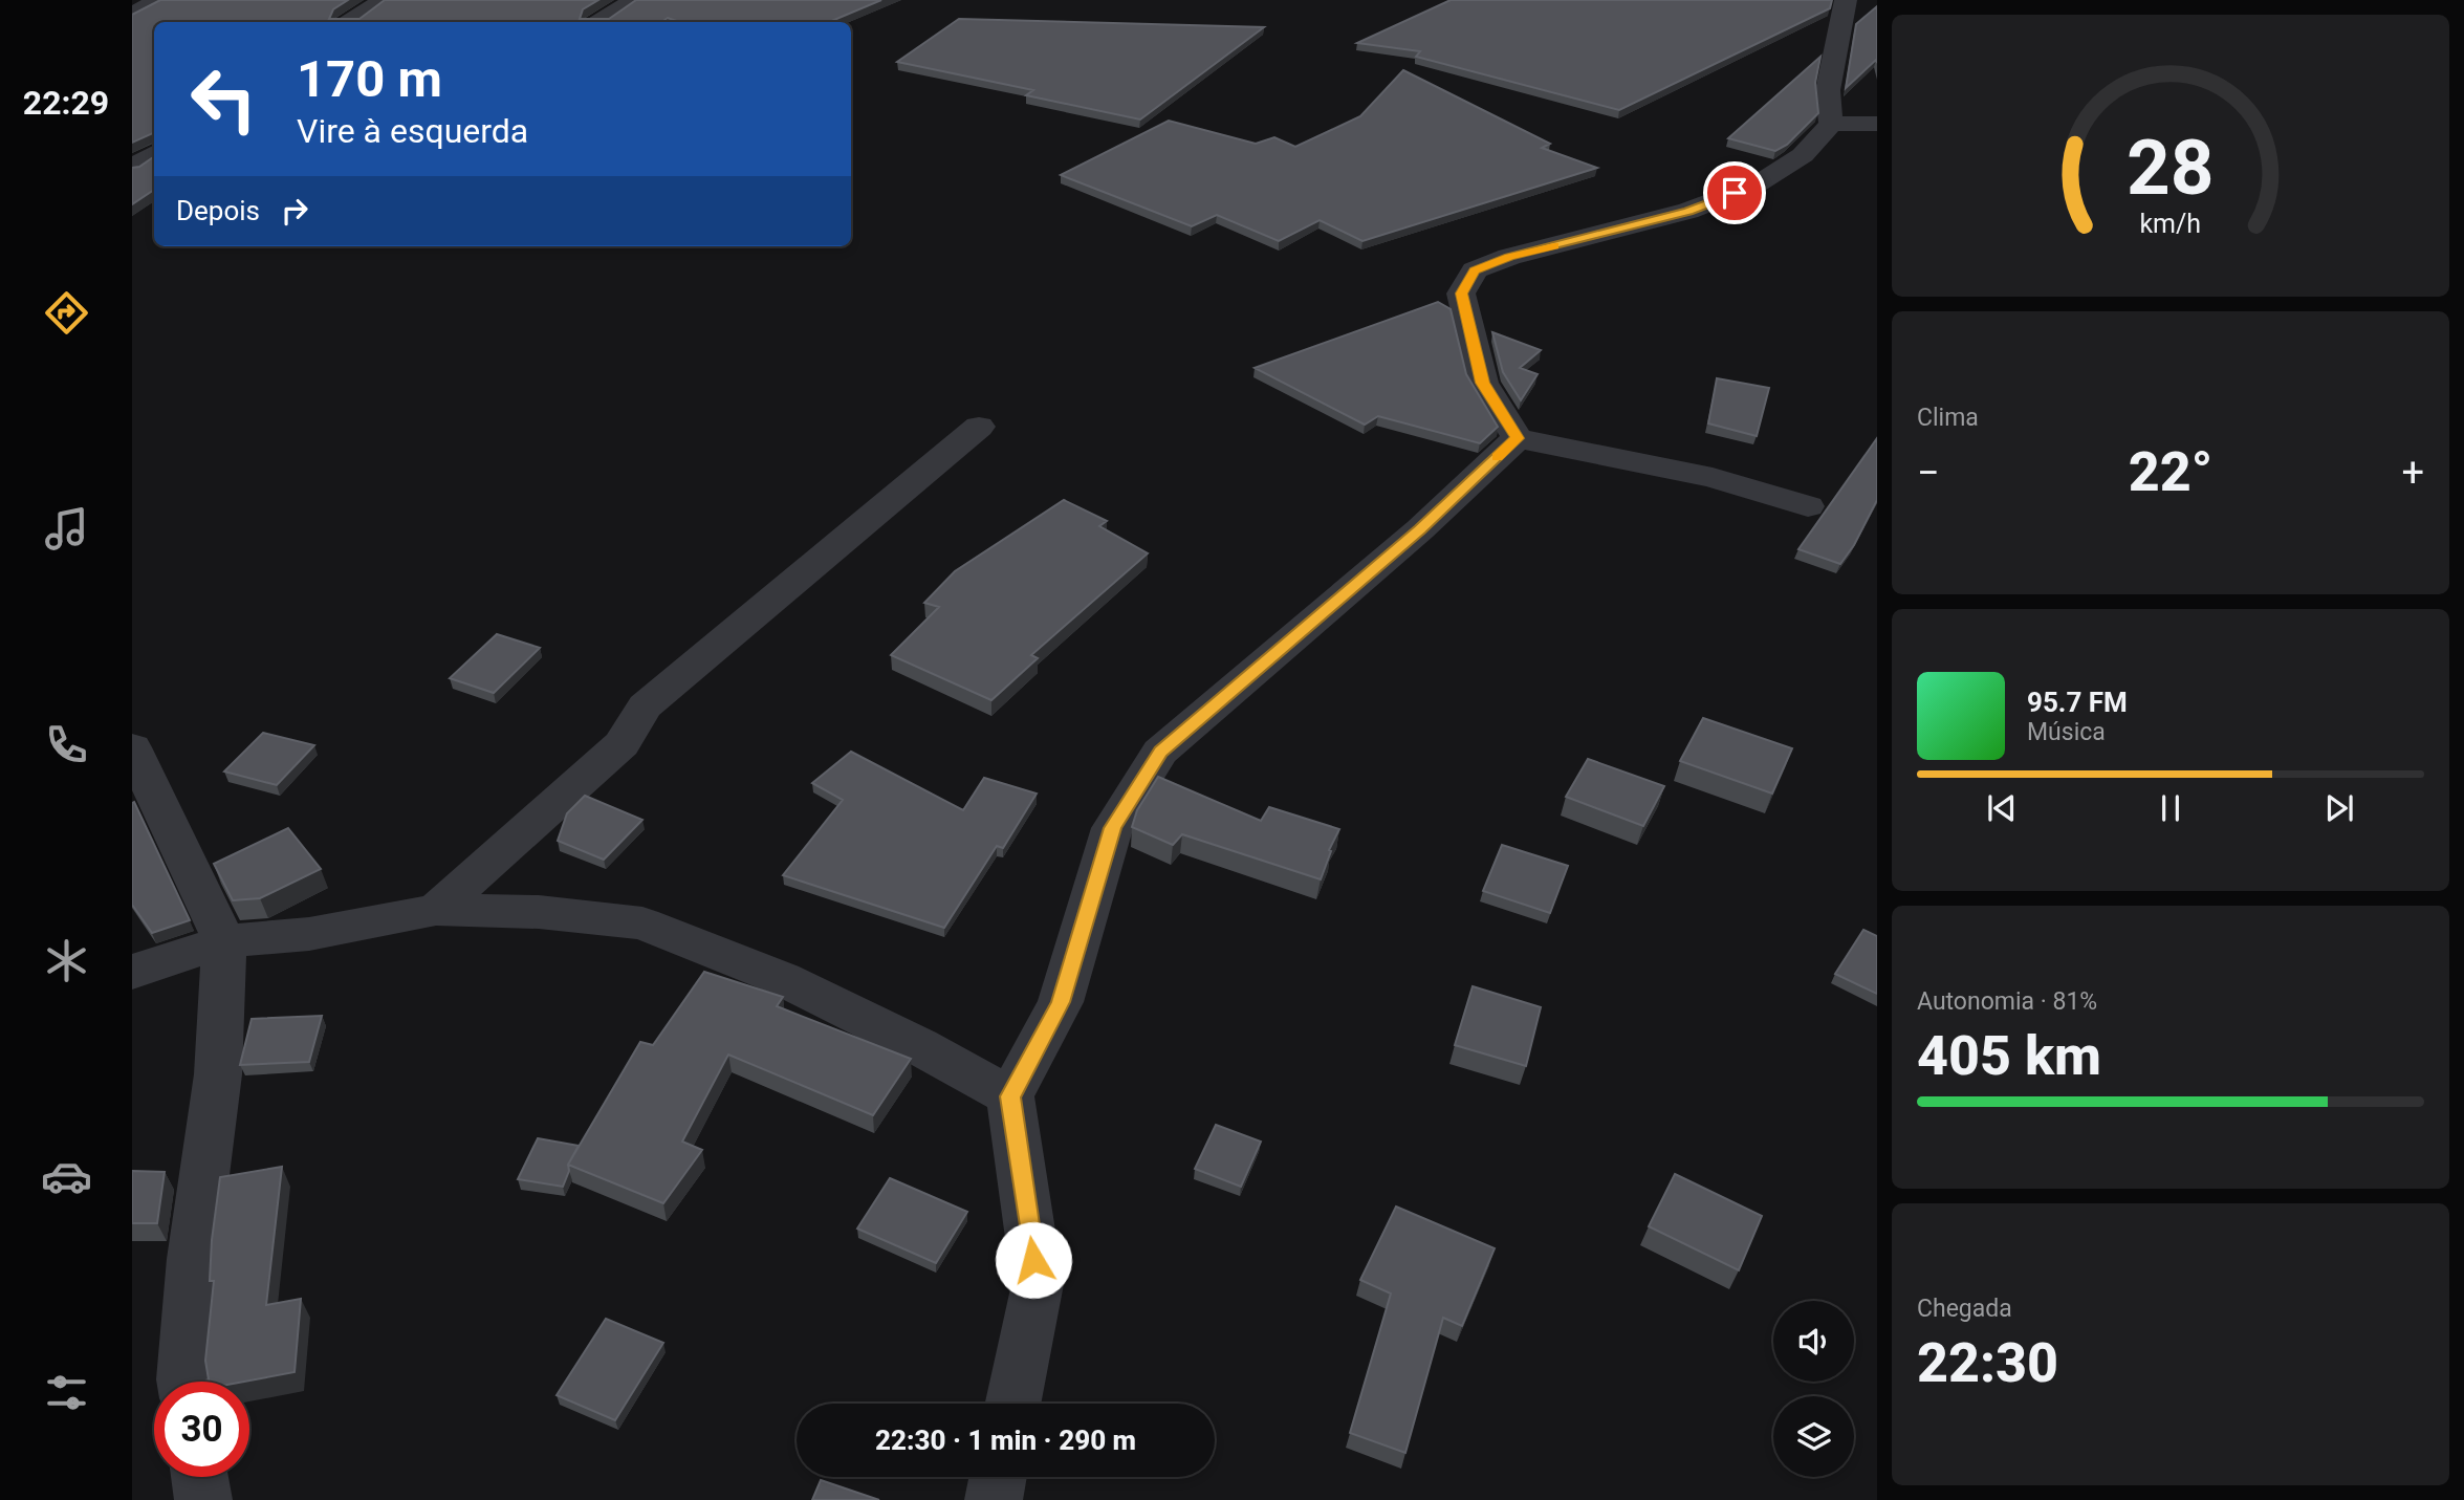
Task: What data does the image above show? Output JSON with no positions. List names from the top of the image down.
{
  "page": {
    "tabs": "22:29",
    "turn": ["170 m", "Vire à esquerda"],
    "then": "Depois",
    "tile": [
      "Clima",
      ["Autonomia · 81%", "405 km"],
      ["Chegada", "22:30"]
    ],
    "heat": ["−", "22°", "+"],
    "song": ["95.7 FM", "Música"],
    "limit": "30",
    "trip": "22:30 · 1 min · 290 m",
    "gauge": ["28", "km/h"]
  }
}
